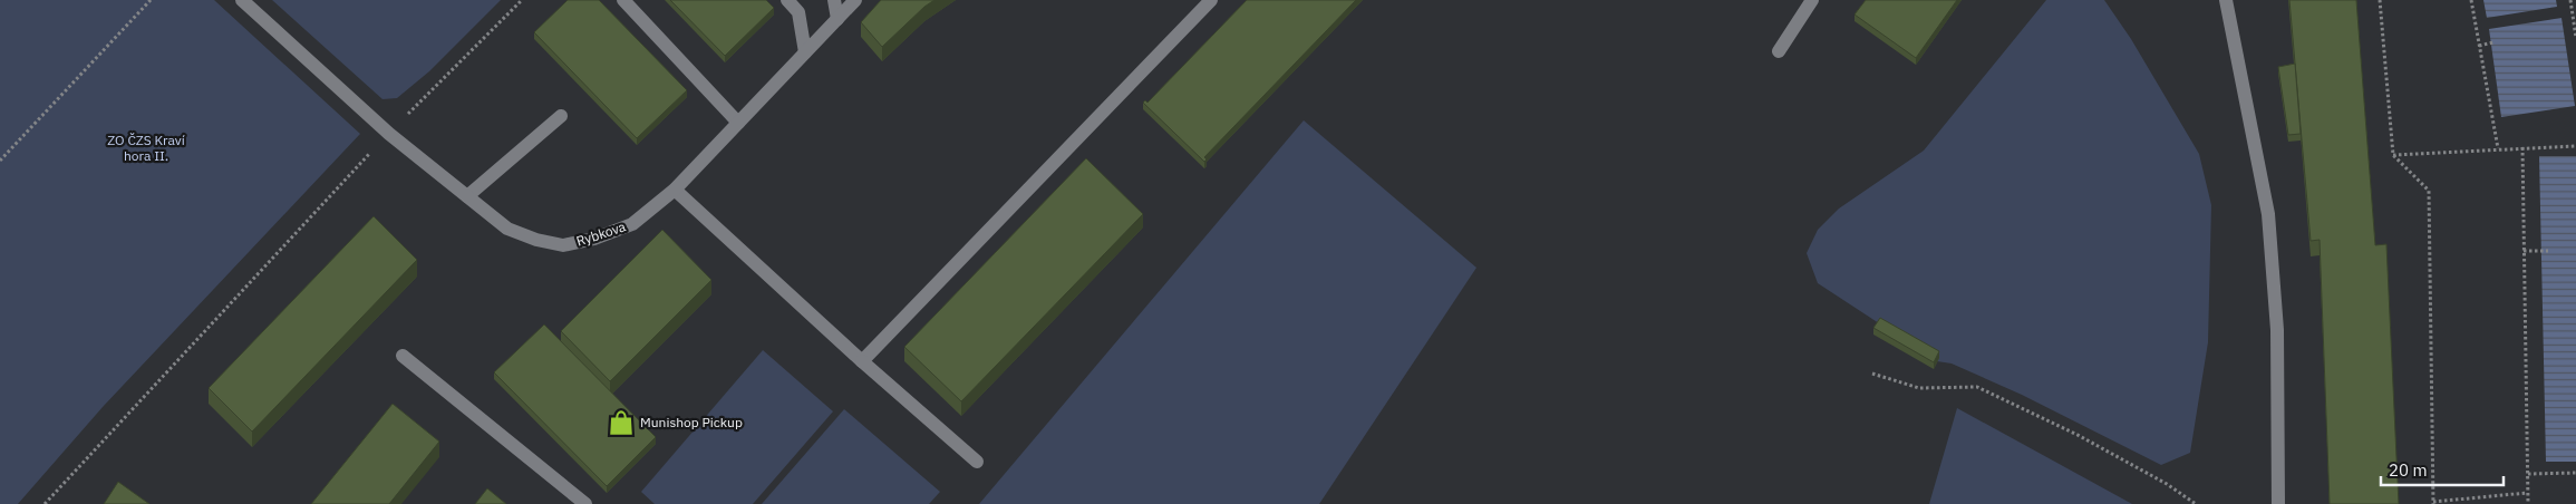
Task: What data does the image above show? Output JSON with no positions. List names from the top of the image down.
{
  "streets": {
    "street": ["Rybkova"]
  },
  "parks": ["ZO ČZS Kraví hora II."],
  "places": {
    "shop": ["Munishop Pickup"]
  },
  "scale_bar": "20 m"
}
